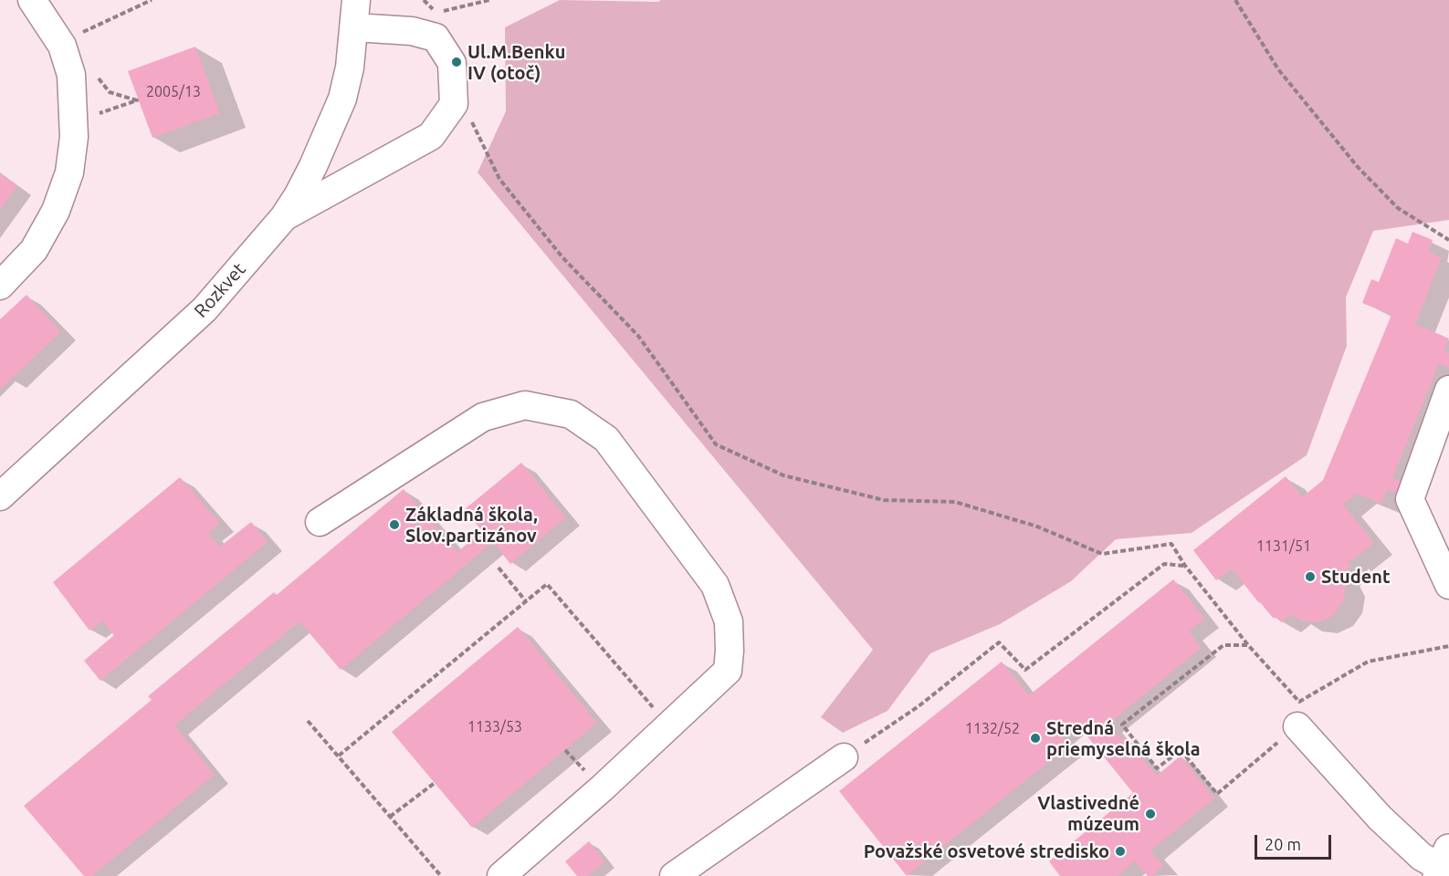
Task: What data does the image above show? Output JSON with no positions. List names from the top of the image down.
{
  "streets": {
    "street": ["Rozkvet"]
  },
  "places": [
    "Ul.M.Benku IV (otoč)",
    "Základná škola, Slov.partizánov",
    "Student",
    "Stredná priemyselná škola",
    "Vlastivedné múzeum",
    "Považské osvetové stredisko"
  ],
  "house_numbers": [
    "2005/13",
    "1131/51",
    "1133/53",
    "1132/52"
  ],
  "scale_bar": "20 m"
}
